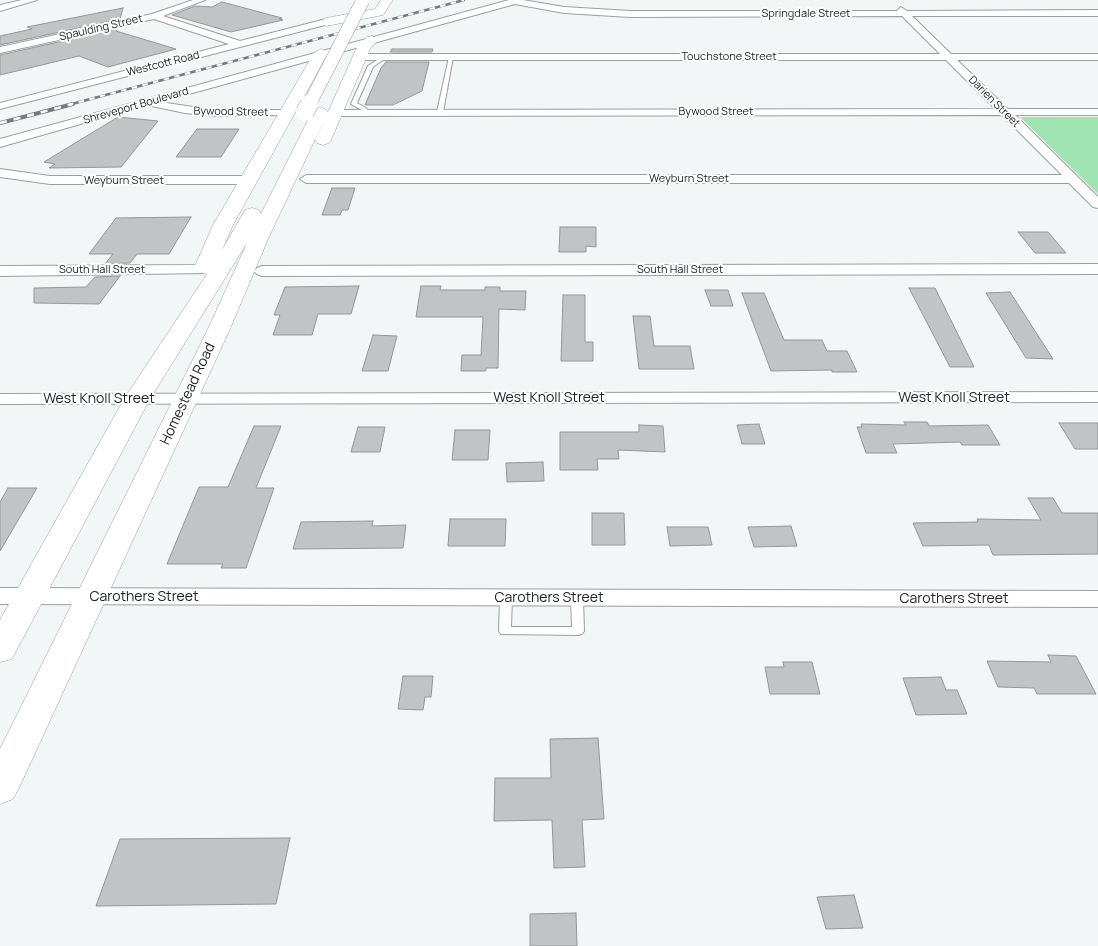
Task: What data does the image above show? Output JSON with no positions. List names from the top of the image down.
{
  "streets": {
    "main road": ["Homestead Road"],
    "street": [
      "Springdale Street",
      "Spaulding Street",
      "Touchstone Street",
      "Westcott Road",
      "Darien Street",
      "Shreveport Boulevard",
      "Bywood Street",
      "Weyburn Street",
      "South Hall Street",
      "West Knoll Street",
      "Carothers Street"
    ]
  },
  "crossings": [
    ["Springdale Street", "Darien Street"],
    ["Springdale Street", "Shreveport Boulevard"],
    ["Touchstone Street", "Darien Street"],
    ["Touchstone Street", "Shreveport Boulevard"],
    ["Darien Street", "Bywood Street"],
    ["Darien Street", "Weyburn Street"],
    ["Shreveport Boulevard", "Bywood Street"],
    ["Bywood Street", "Homestead Road"],
    ["Homestead Road", "West Knoll Street"],
    ["Homestead Road", "Carothers Street"]
  ]
}
